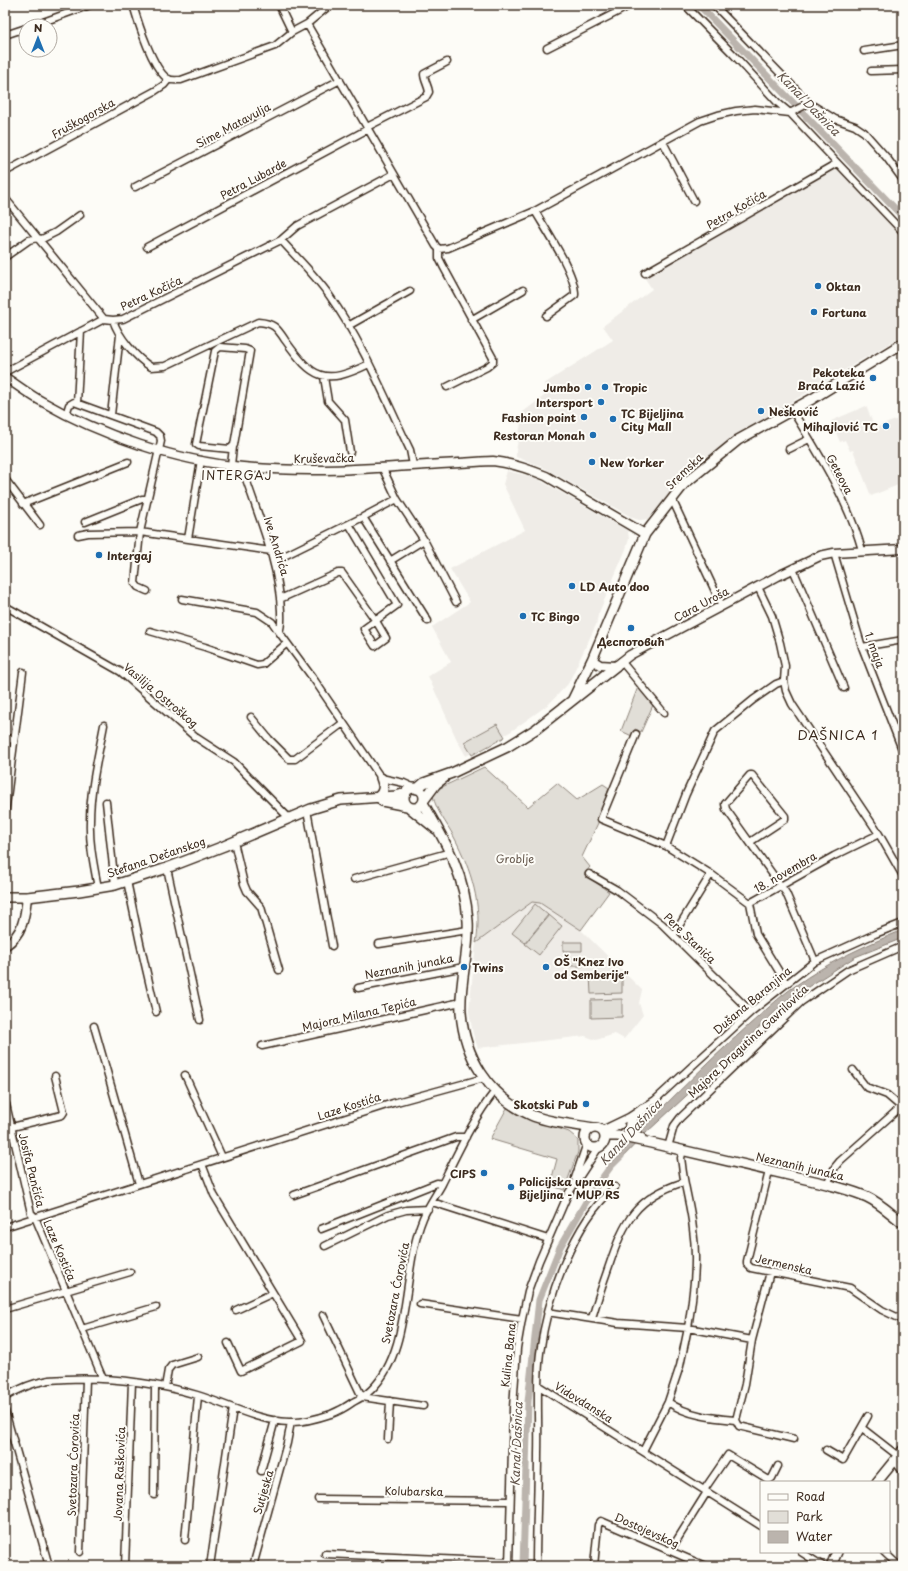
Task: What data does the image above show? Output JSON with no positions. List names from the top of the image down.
{
  "streets": {
    "main road": ["Sremska", "Stefana Dečanskog", "Neznanih junaka"],
    "street": [
      "Fruškogorska",
      "Sime Matavulja",
      "Petra Lubarde",
      "Petra Kočića",
      "Kruševačka",
      "Geteova",
      "Ive Andrića",
      "Cara Uroša",
      "1. maja",
      "Vasilija Ostroškog",
      "18. novembra",
      "Pere Stanića",
      "Dušana Baranjina",
      "Majora Milana Tepića",
      "Majora Dragutina Gavrilovića",
      "Laze Kostića",
      "Josifa Pančića",
      "Jermenska",
      "Svetozara Ćorovića",
      "Kulina Bana",
      "Vidovdanska",
      "Jovana Raškovića",
      "Kolubarska",
      "Sutjeska",
      "Dostojevskog"
    ]
  },
  "crossings": [
    ["Kruševačka", "Sremska"],
    ["Kruševačka", "Ive Andrića"],
    ["Sremska", "Geteova"],
    ["Geteova", "Cara Uroša"],
    ["Cara Uroša", "1. maja"],
    ["Vasilija Ostroškog", "Stefana Dečanskog"],
    ["Stefana Dečanskog", "Neznanih junaka"],
    ["Pere Stanića", "Dušana Baranjina"],
    ["Neznanih junaka", "Majora Milana Tepića"],
    ["Neznanih junaka", "Majora Dragutina Gavrilovića"],
    ["Neznanih junaka", "Laze Kostića"],
    ["Neznanih junaka", "Jermenska"],
    ["Neznanih junaka", "Svetozara Ćorovića"],
    ["Laze Kostića", "Josifa Pančića"],
    ["Laze Kostića", "Svetozara Ćorovića"],
    ["Svetozara Ćorovića", "Jovana Raškovića"],
    ["Svetozara Ćorovića", "Sutjeska"],
    ["Kulina Bana", "Kolubarska"]
  ],
  "districts": ["INTERGAJ", "DAŠNICA 1"],
  "water": ["Kanal Dašnica"],
  "parks": ["Groblje"],
  "places": [
    "Oktan",
    "Fortuna",
    "Pekoteka Braća Lazić",
    "Jumbo",
    "Tropic",
    "Intersport",
    "Nešković",
    "Fashion point",
    "TC Bijeljina City Mall",
    "Mihajlović TC",
    "Restoran Monah",
    "New Yorker",
    "Intergaj",
    "LD Auto doo",
    "TC Bingo",
    "Деспотовић",
    "Twins",
    "OŠ \"Knez Ivo od Semberije\"",
    "Skotski Pub",
    "CIPS",
    "Policijska uprava Bijeljina - MUP RS"
  ],
  "legend": ["Road", "Park", "Water"],
  "north": "top"
}
